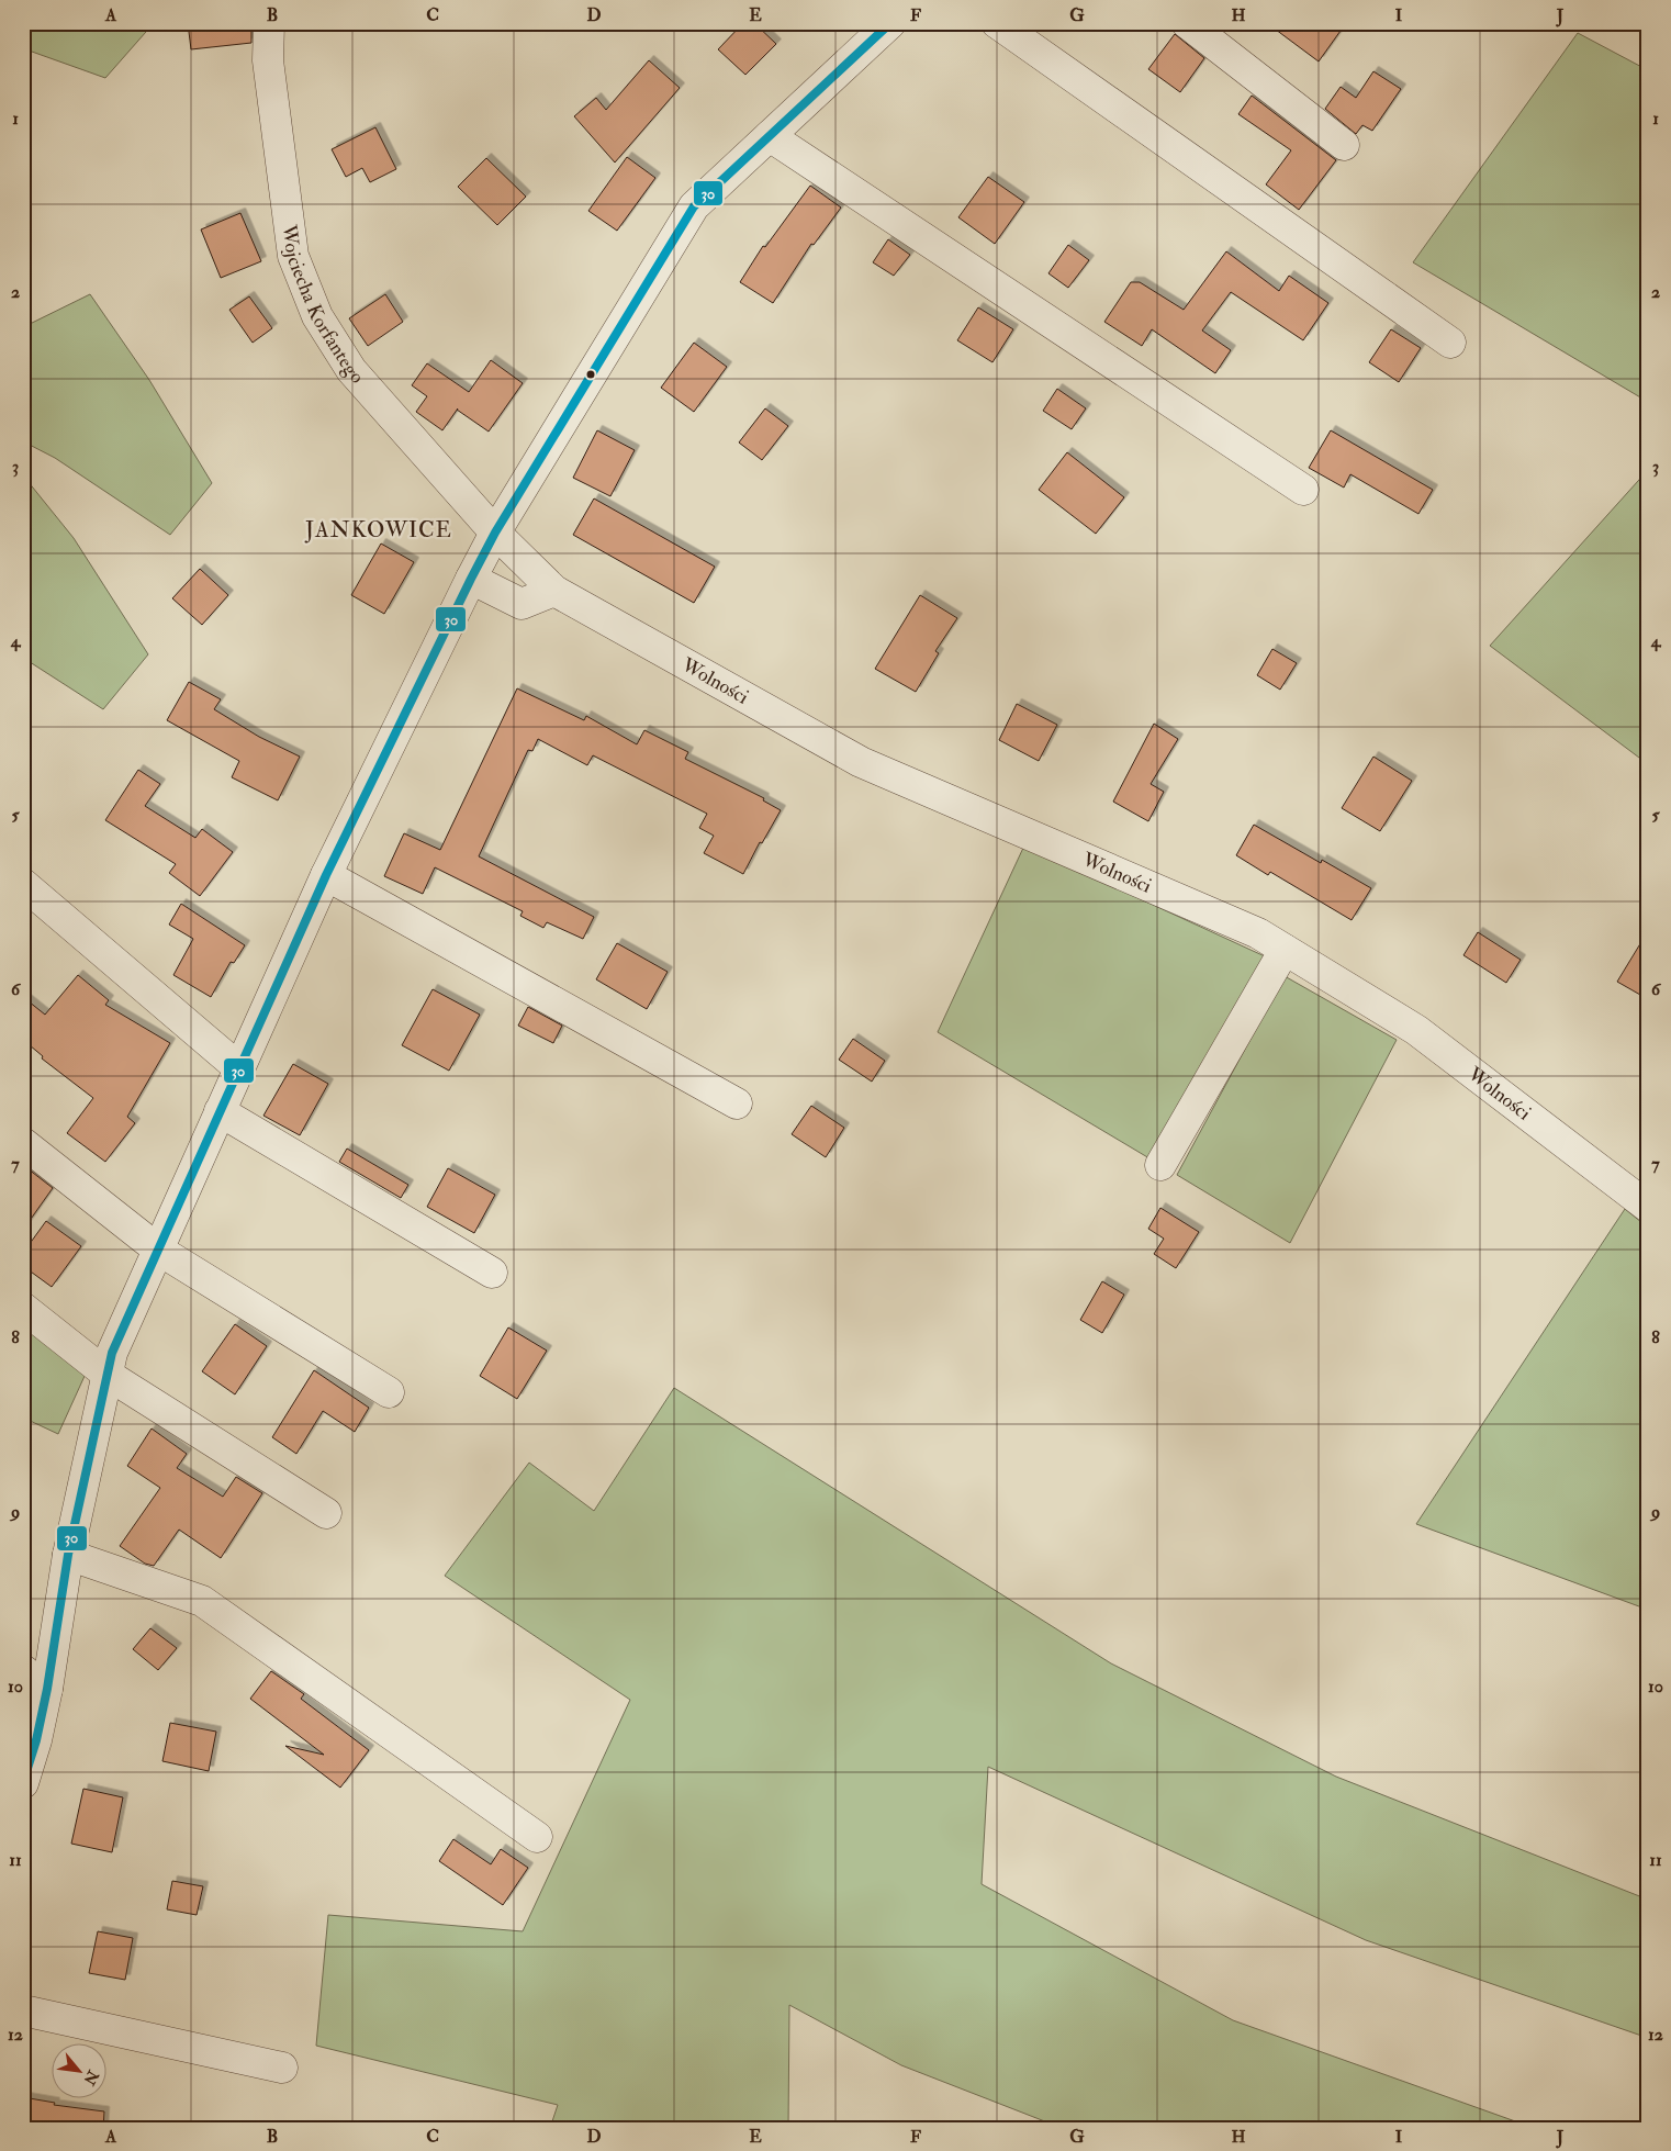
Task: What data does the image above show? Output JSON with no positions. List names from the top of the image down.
{
  "streets": {
    "street": ["Wojciecha Korfantego", "Wolności"]
  },
  "crossings": [
    ["Wojciecha Korfantego", "Wolności"]
  ],
  "districts": ["JANKOWICE"],
  "lines": ["transit line 30"],
  "north": "bottom right",
  "grid": {
    "columns": [
      "A",
      "B",
      "C",
      "D",
      "E",
      "F",
      "G",
      "H",
      "I",
      "J"
    ],
    "rows": [
      "1",
      "2",
      "3",
      "4",
      "5",
      "6",
      "7",
      "8",
      "9",
      "10",
      "11",
      "12"
    ]
  }
}
